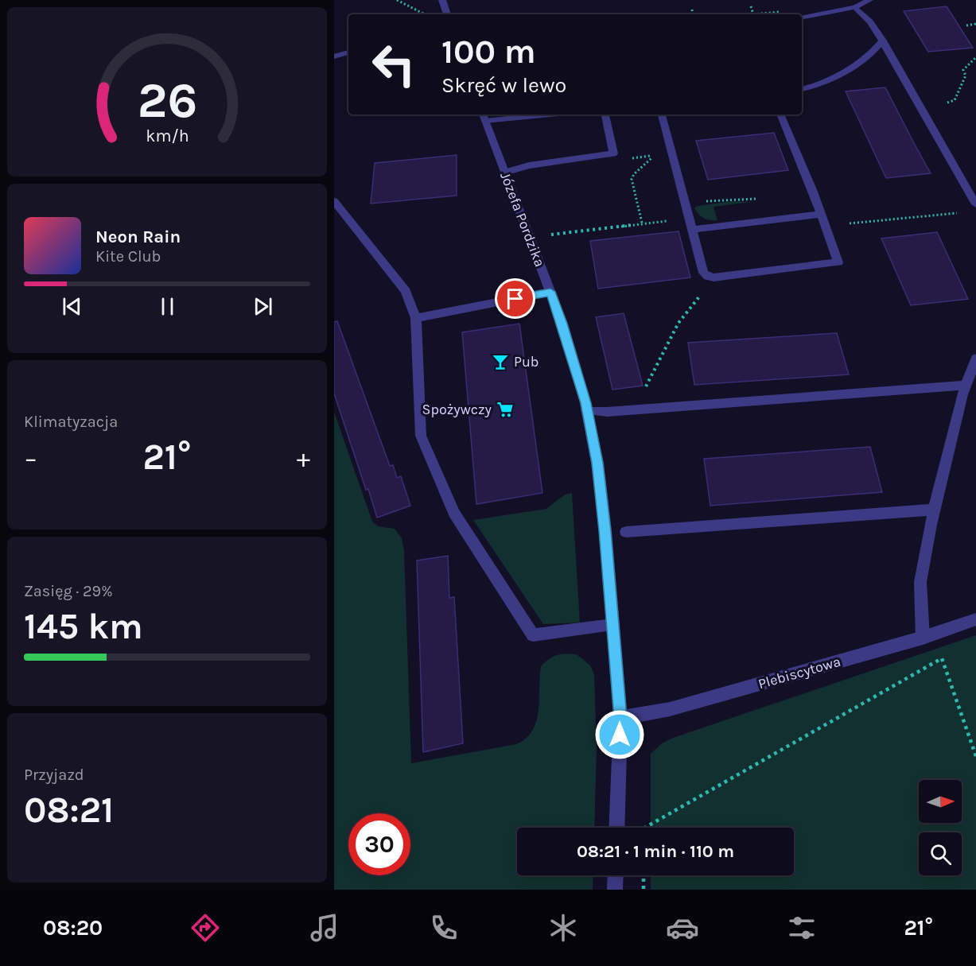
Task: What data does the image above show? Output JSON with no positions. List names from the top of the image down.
{
  "streets": {
    "street": ["Józefa Pordzika", "Plebiscytowa"]
  },
  "crossings": [
    ["Józefa Pordzika", "Plebiscytowa"]
  ],
  "places": {
    "bar": ["Pub"],
    "supermarket": ["Spożywczy"]
  },
  "north": "right",
  "page": {
    "turn": ["100 m", "Skręć w lewo"],
    "song": ["Neon Rain", "Kite Club"],
    "tile": [
      "Klimatyzacja",
      ["Zasięg · 29%", "145 km"],
      ["Przyjazd", "08:21"]
    ],
    "heat": ["−", "21°", "+"],
    "limit": "30",
    "trip": "08:21 · 1 min · 110 m",
    "tabs": ["08:20", "21°"],
    "gauge": ["26", "km/h"]
  }
}
